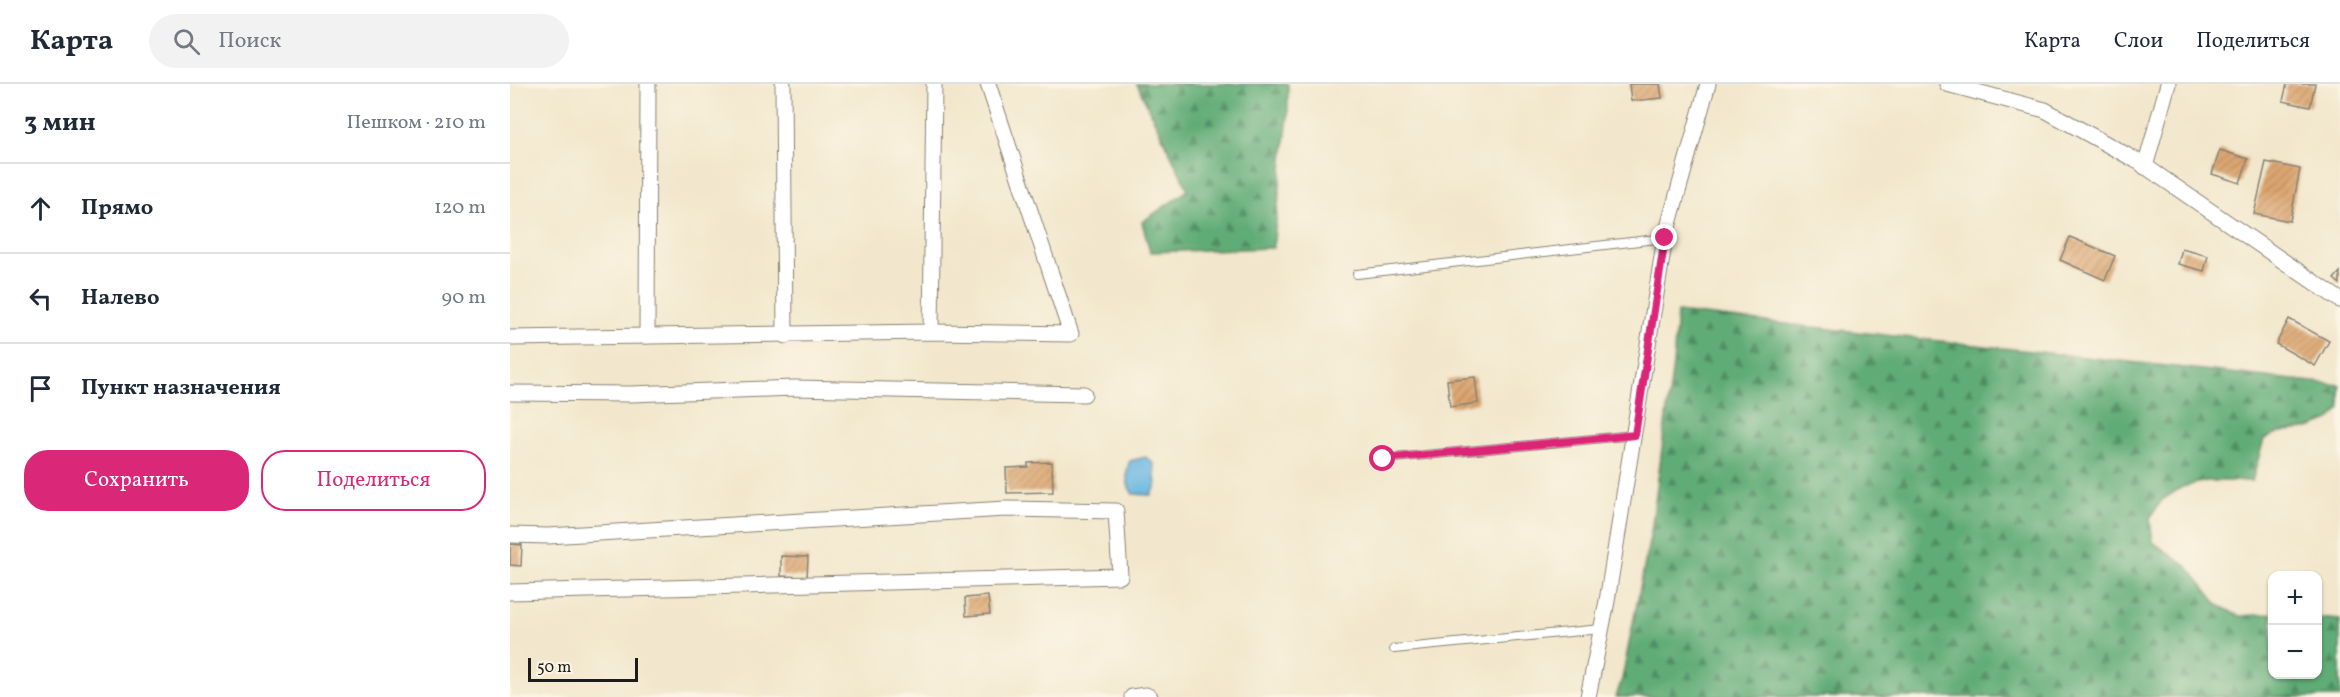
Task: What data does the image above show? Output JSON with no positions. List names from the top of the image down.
{
  "scale_bar": "50 m",
  "page": {
    "header": "Карта",
    "search": "Поиск",
    "nav": ["Карта", "Слои", "Поделиться"],
    "heading": ["3 мин", "Пешком · 210 m"],
    "list": [
      ["Прямо", "120 m"],
      ["Налево", "90 m"],
      "Пункт назначения"
    ],
    "buttons": ["Сохранить", "Поделиться"],
    "map_buttons": ["+", "−"],
    "scale": "50 m"
  }
}
